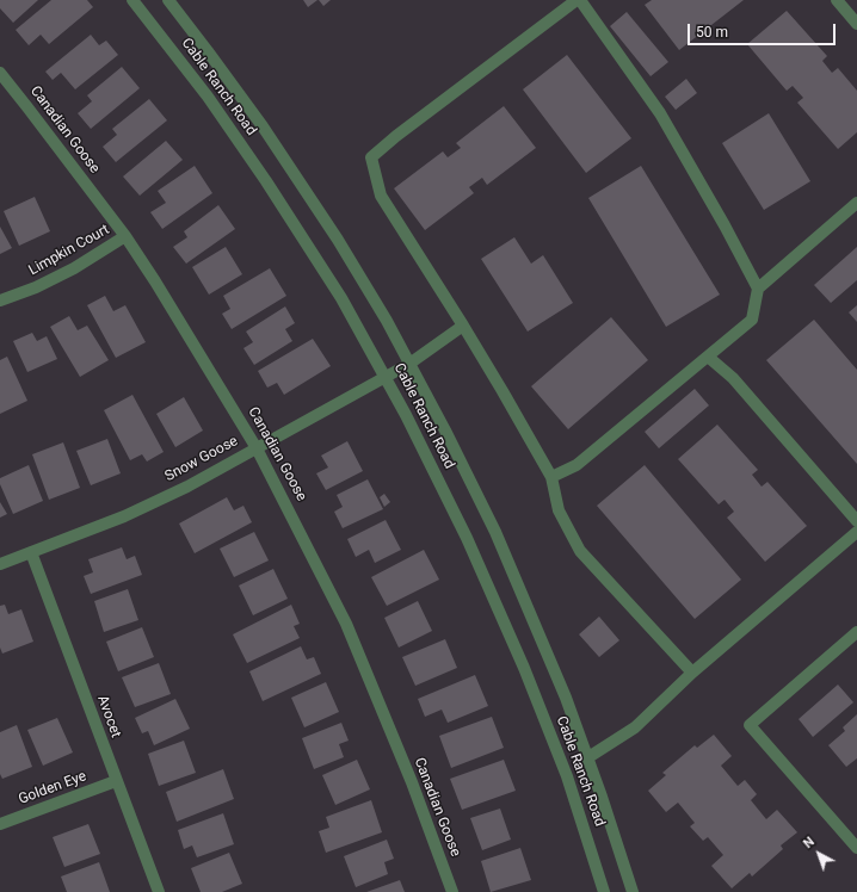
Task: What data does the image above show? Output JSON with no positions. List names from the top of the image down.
{
  "streets": {
    "street": [
      "Cable Ranch Road",
      "Canadian Goose",
      "Limpkin Court",
      "Snow Goose",
      "Avocet",
      "Golden Eye"
    ]
  },
  "crossings": [
    ["Cable Ranch Road", "Snow Goose"],
    ["Canadian Goose", "Limpkin Court"],
    ["Canadian Goose", "Snow Goose"],
    ["Snow Goose", "Avocet"],
    ["Avocet", "Golden Eye"]
  ],
  "scale_bar": "50 m",
  "north": "top left"
}
